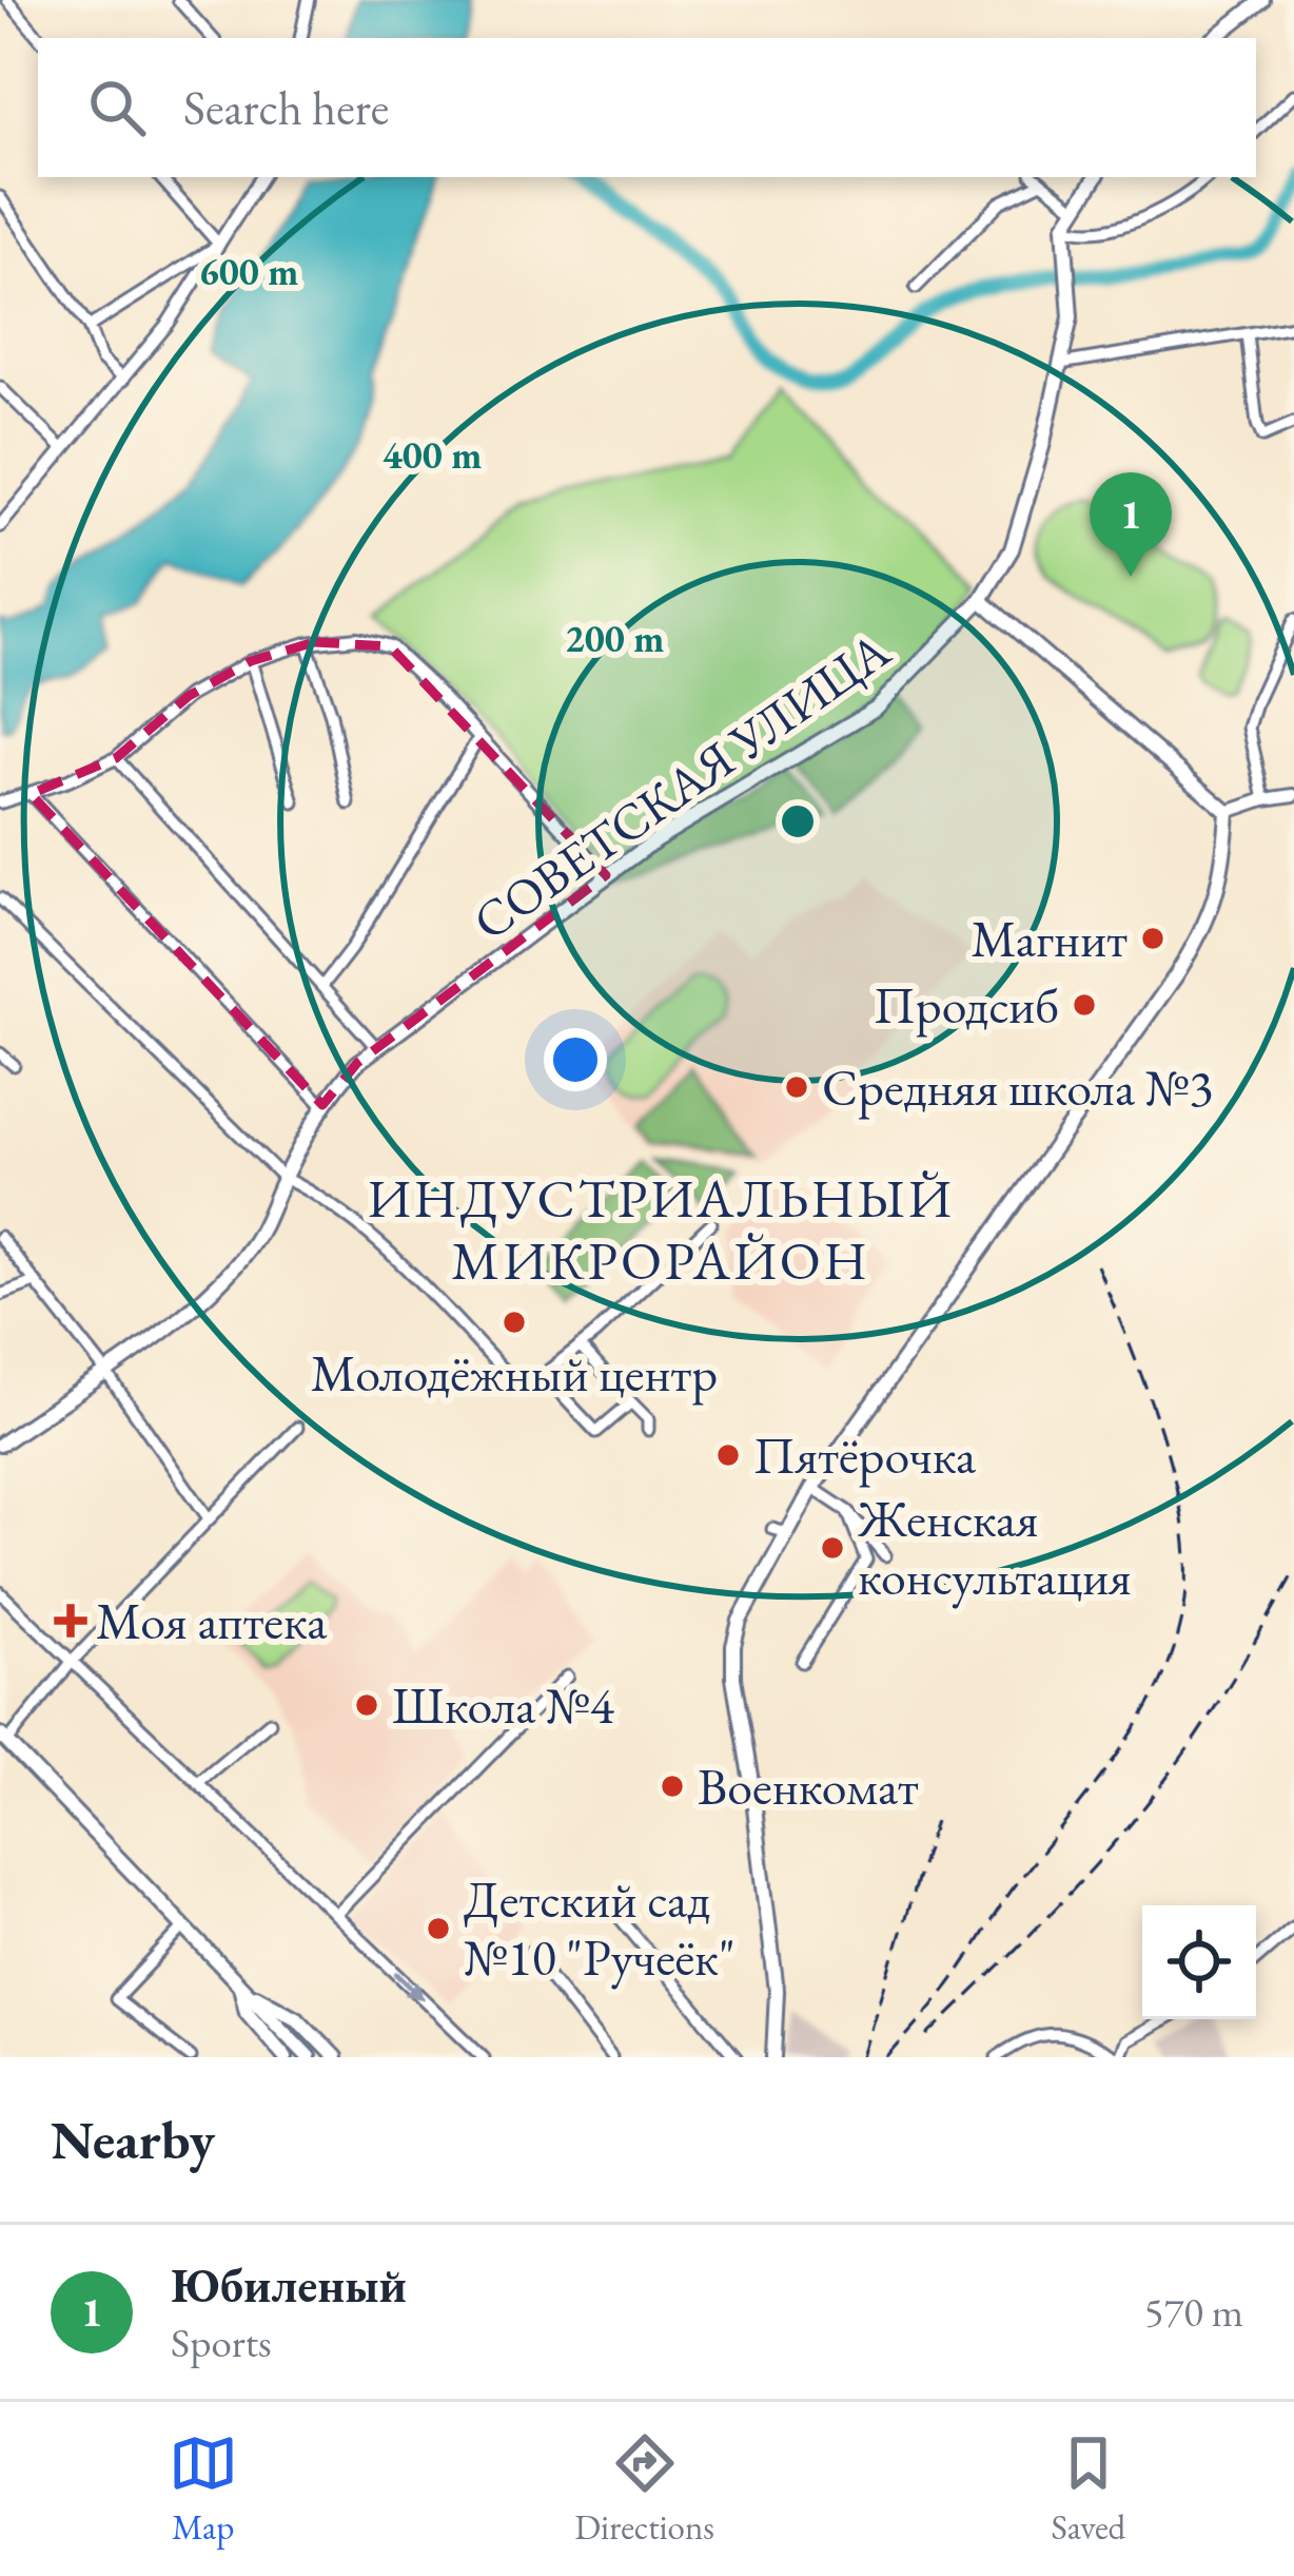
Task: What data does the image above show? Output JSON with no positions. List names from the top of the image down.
{
  "streets": {
    "main road": ["СОВЕТСКАЯ УЛИЦА"]
  },
  "districts": ["ИНДУСТРИАЛЬНЫЙ МИКРОРАЙОН"],
  "places": {
    "other": [
      "Магнит",
      "Продсиб",
      "Средняя школа №3",
      "Молодёжный центр",
      "Пятёрочка",
      "Женская консультация",
      "Школа №4",
      "Военкомат",
      "Детский сад №10 \"Ручеёк\""
    ],
    "health": ["Моя аптека"]
  },
  "page": {
    "search": "Search here",
    "pins": "1",
    "heading": "Nearby",
    "list": [
      {
        "mark": "1",
        "name": "Юбиленый",
        "note": "Sports",
        "value": "570 m"
      }
    ],
    "nav": ["Map", "Directions", "Saved"]
  },
  "rings": ["600 m", "400 m", "200 m"]
}
